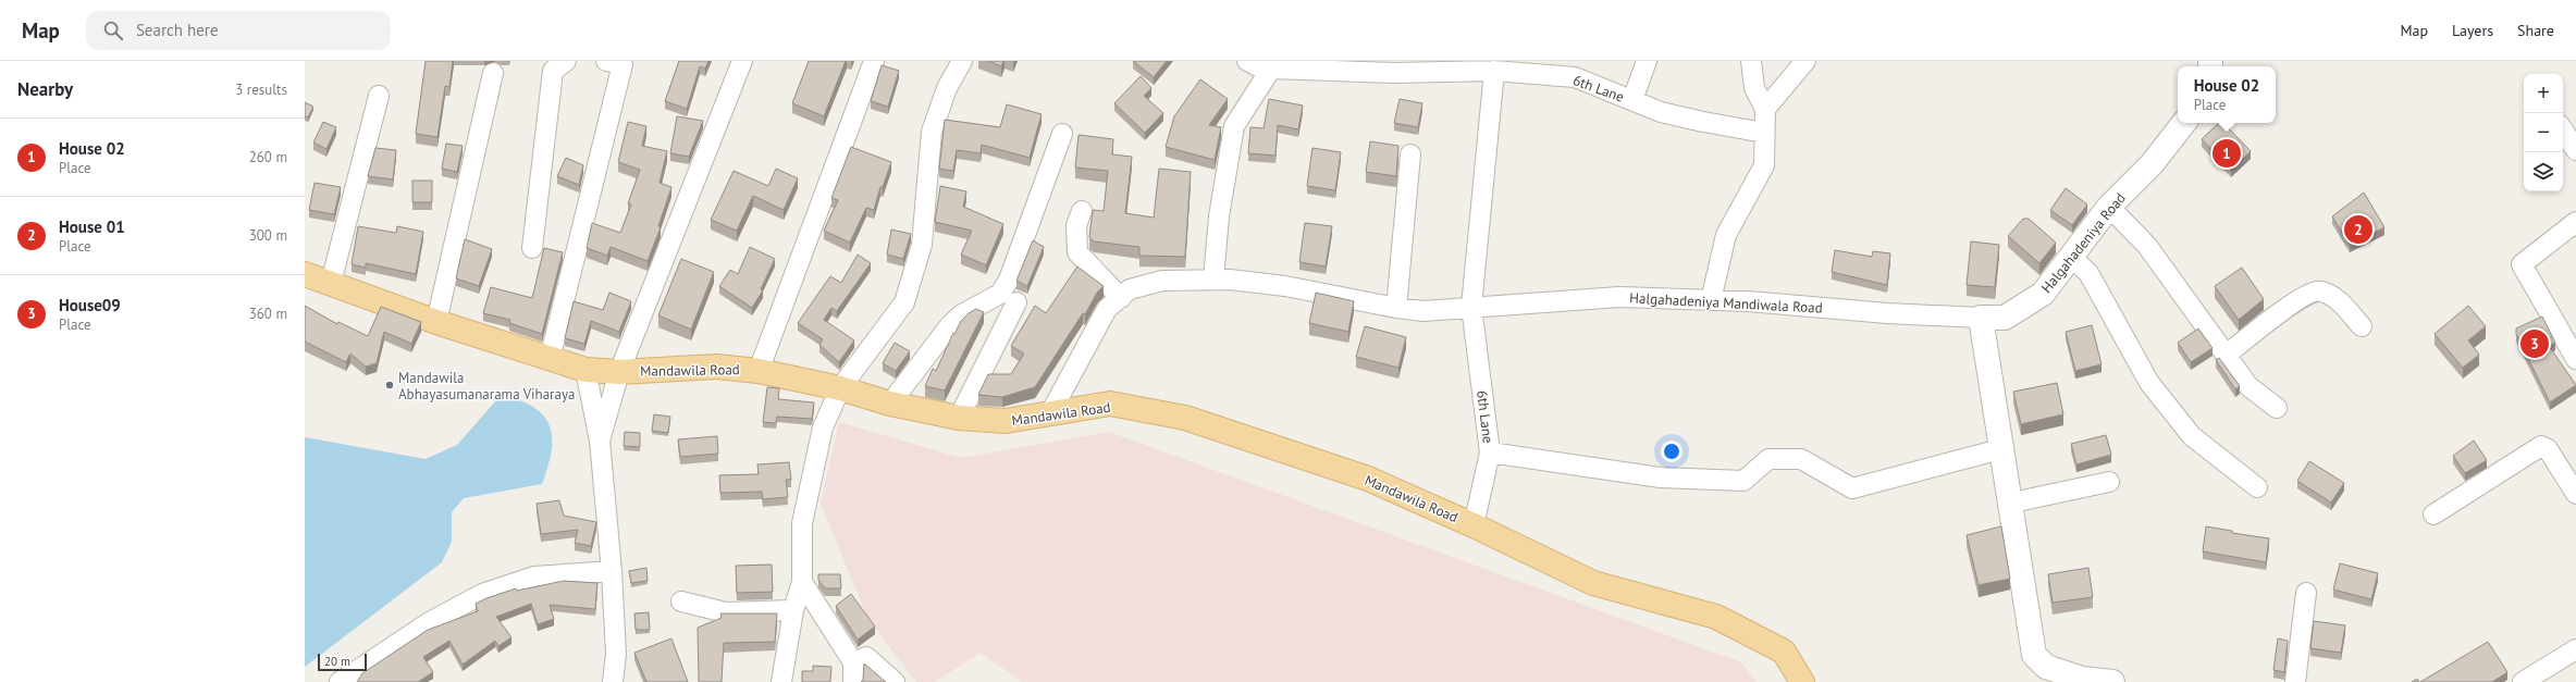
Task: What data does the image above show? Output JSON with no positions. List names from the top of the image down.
{
  "streets": {
    "main road": ["Mandawila Road"],
    "street": ["6th Lane", "Halgahadeniya Road", "Halgahadeniya Mandiwala Road"]
  },
  "crossings": [
    ["6th Lane", "Halgahadeniya Mandiwala Road"],
    ["6th Lane", "Mandawila Road"],
    ["Halgahadeniya Road", "Halgahadeniya Mandiwala Road"],
    ["Halgahadeniya Mandiwala Road", "Mandawila Road"]
  ],
  "places": ["Mandawila Abhayasumanarama Viharaya"],
  "scale_bar": "20 m",
  "page": {
    "header": "Map",
    "search": "Search here",
    "nav": ["Map", "Layers", "Share"],
    "heading": ["Nearby", "3 results"],
    "popup": ["House 02", "Place"],
    "map_buttons": ["+", "−"],
    "list": [
      {
        "mark": "1",
        "name": "House 02",
        "note": "Place",
        "value": "260 m"
      },
      {
        "mark": "2",
        "name": "House 01",
        "note": "Place",
        "value": "300 m"
      },
      {
        "mark": "3",
        "name": "House09",
        "note": "Place",
        "value": "360 m"
      }
    ],
    "pins": ["1", "2", "3"],
    "scale": "20 m"
  }
}
